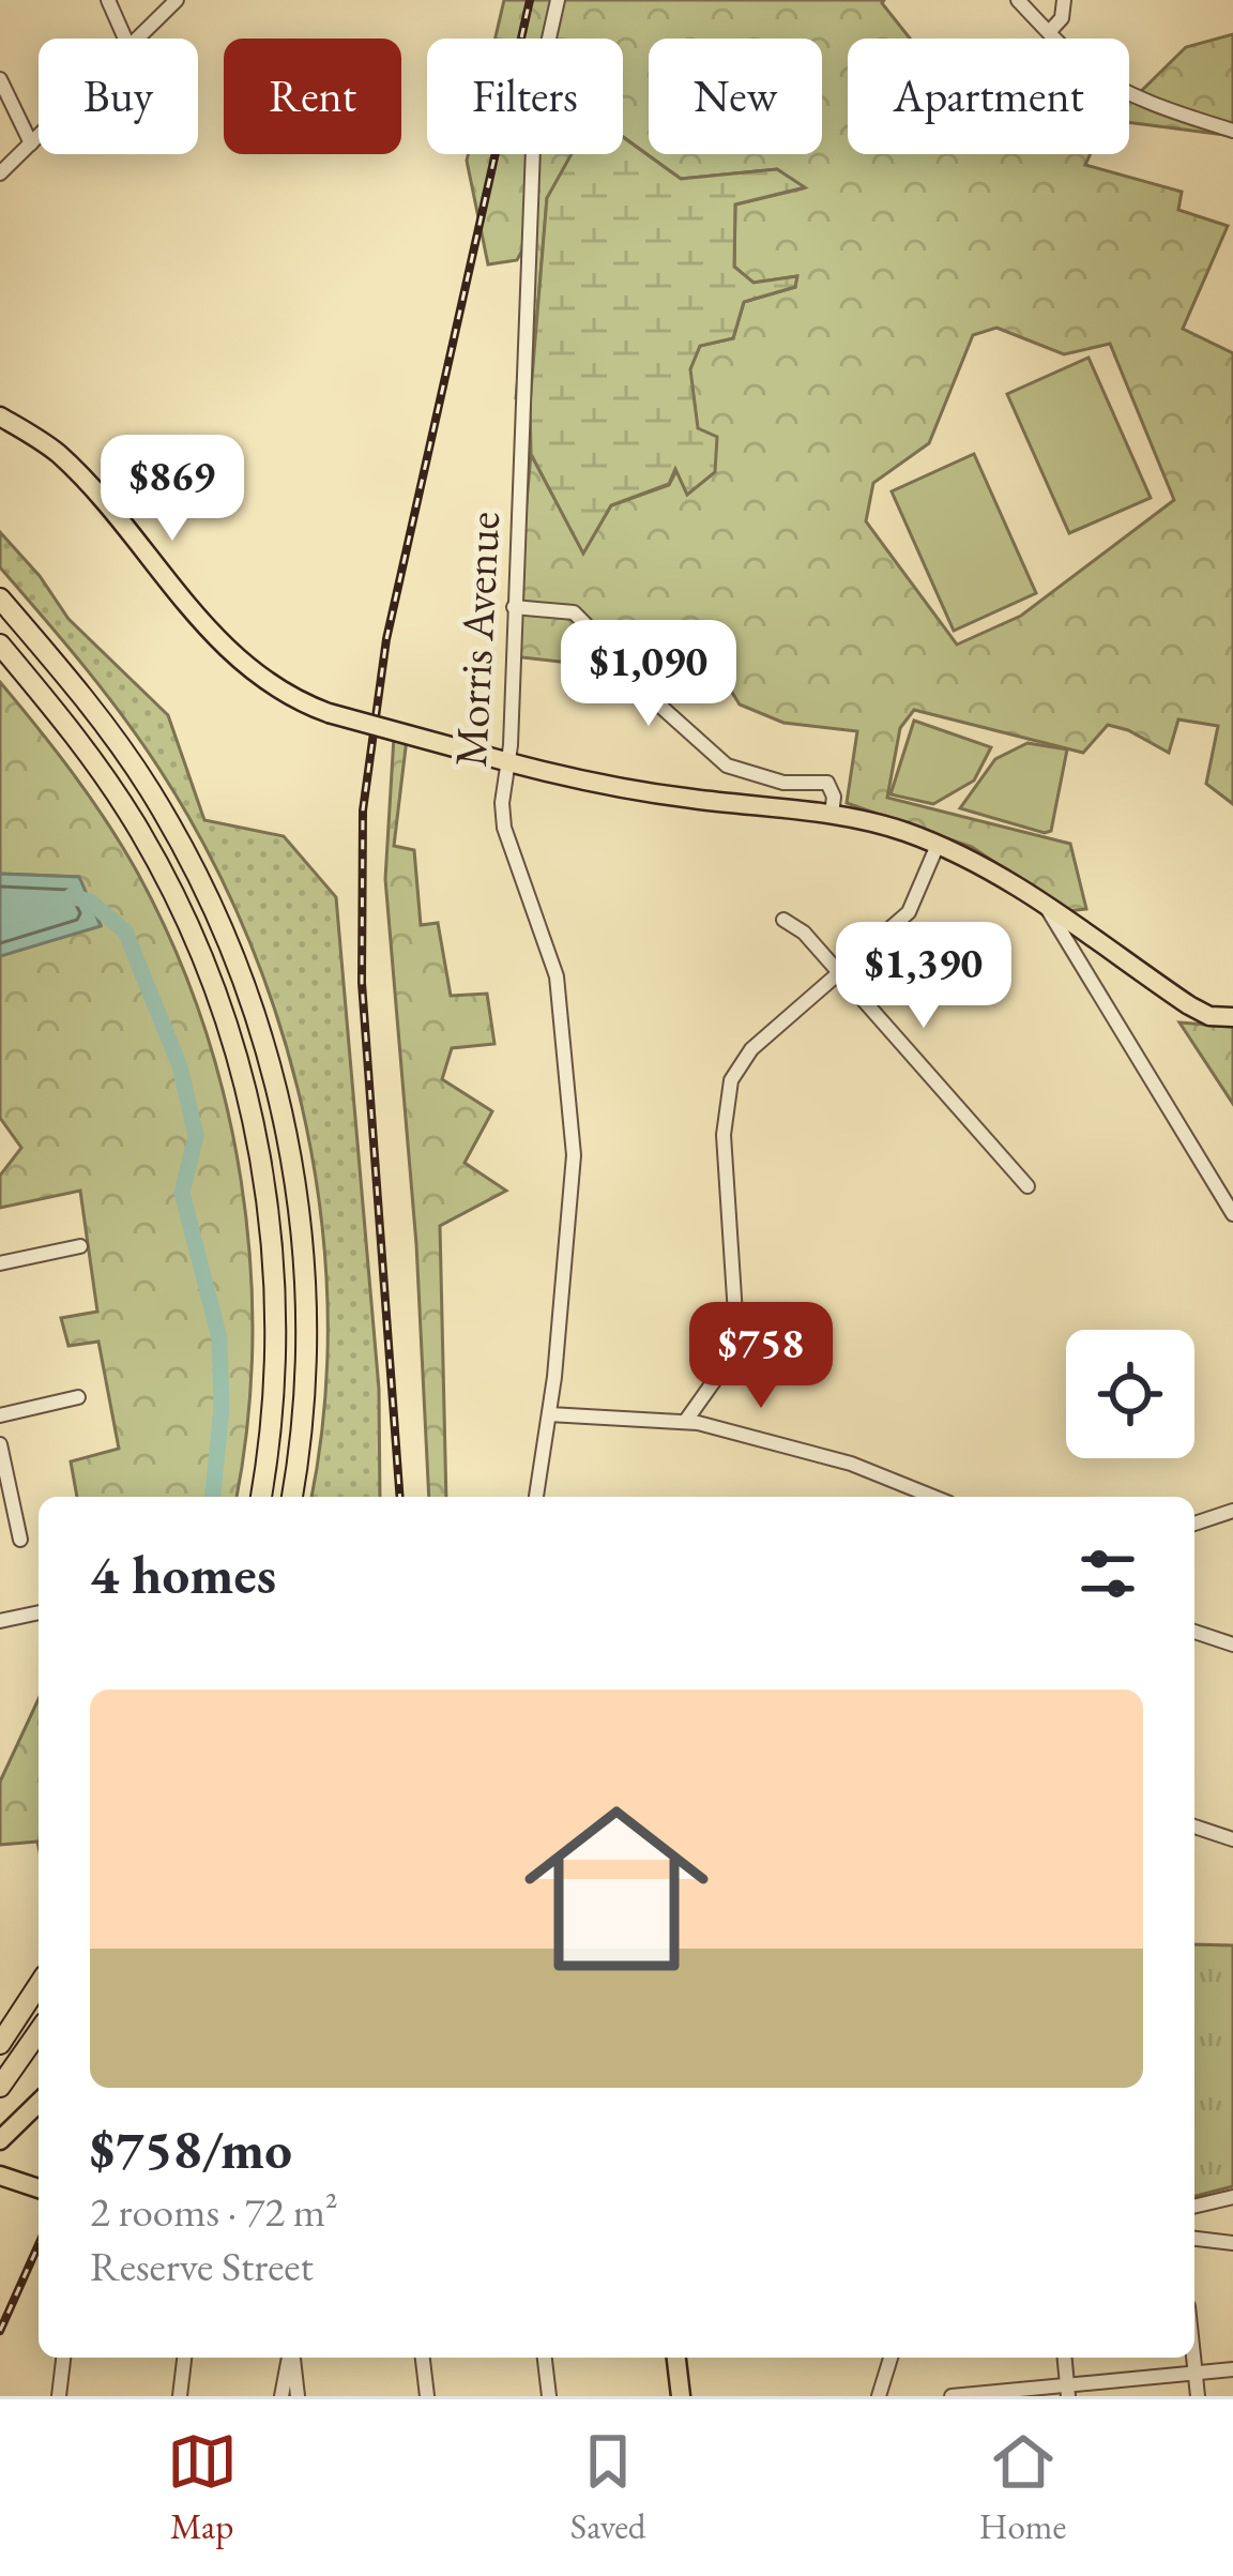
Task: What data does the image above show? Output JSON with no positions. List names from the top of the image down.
{
  "streets": {
    "street": ["Morris Avenue"]
  },
  "page": {
    "chip": [
      "Buy",
      "Rent",
      "Filters",
      "New",
      "Apartment"
    ],
    "price": [
      "$869",
      "$1,090",
      "$1,390",
      "$758"
    ],
    "heading": "4 homes",
    "list": [
      {
        "name": "$758/mo",
        "note": "2 rooms · 72 m² · Reserve Street"
      }
    ],
    "tabs": ["Map", "Saved", "Home"]
  }
}
